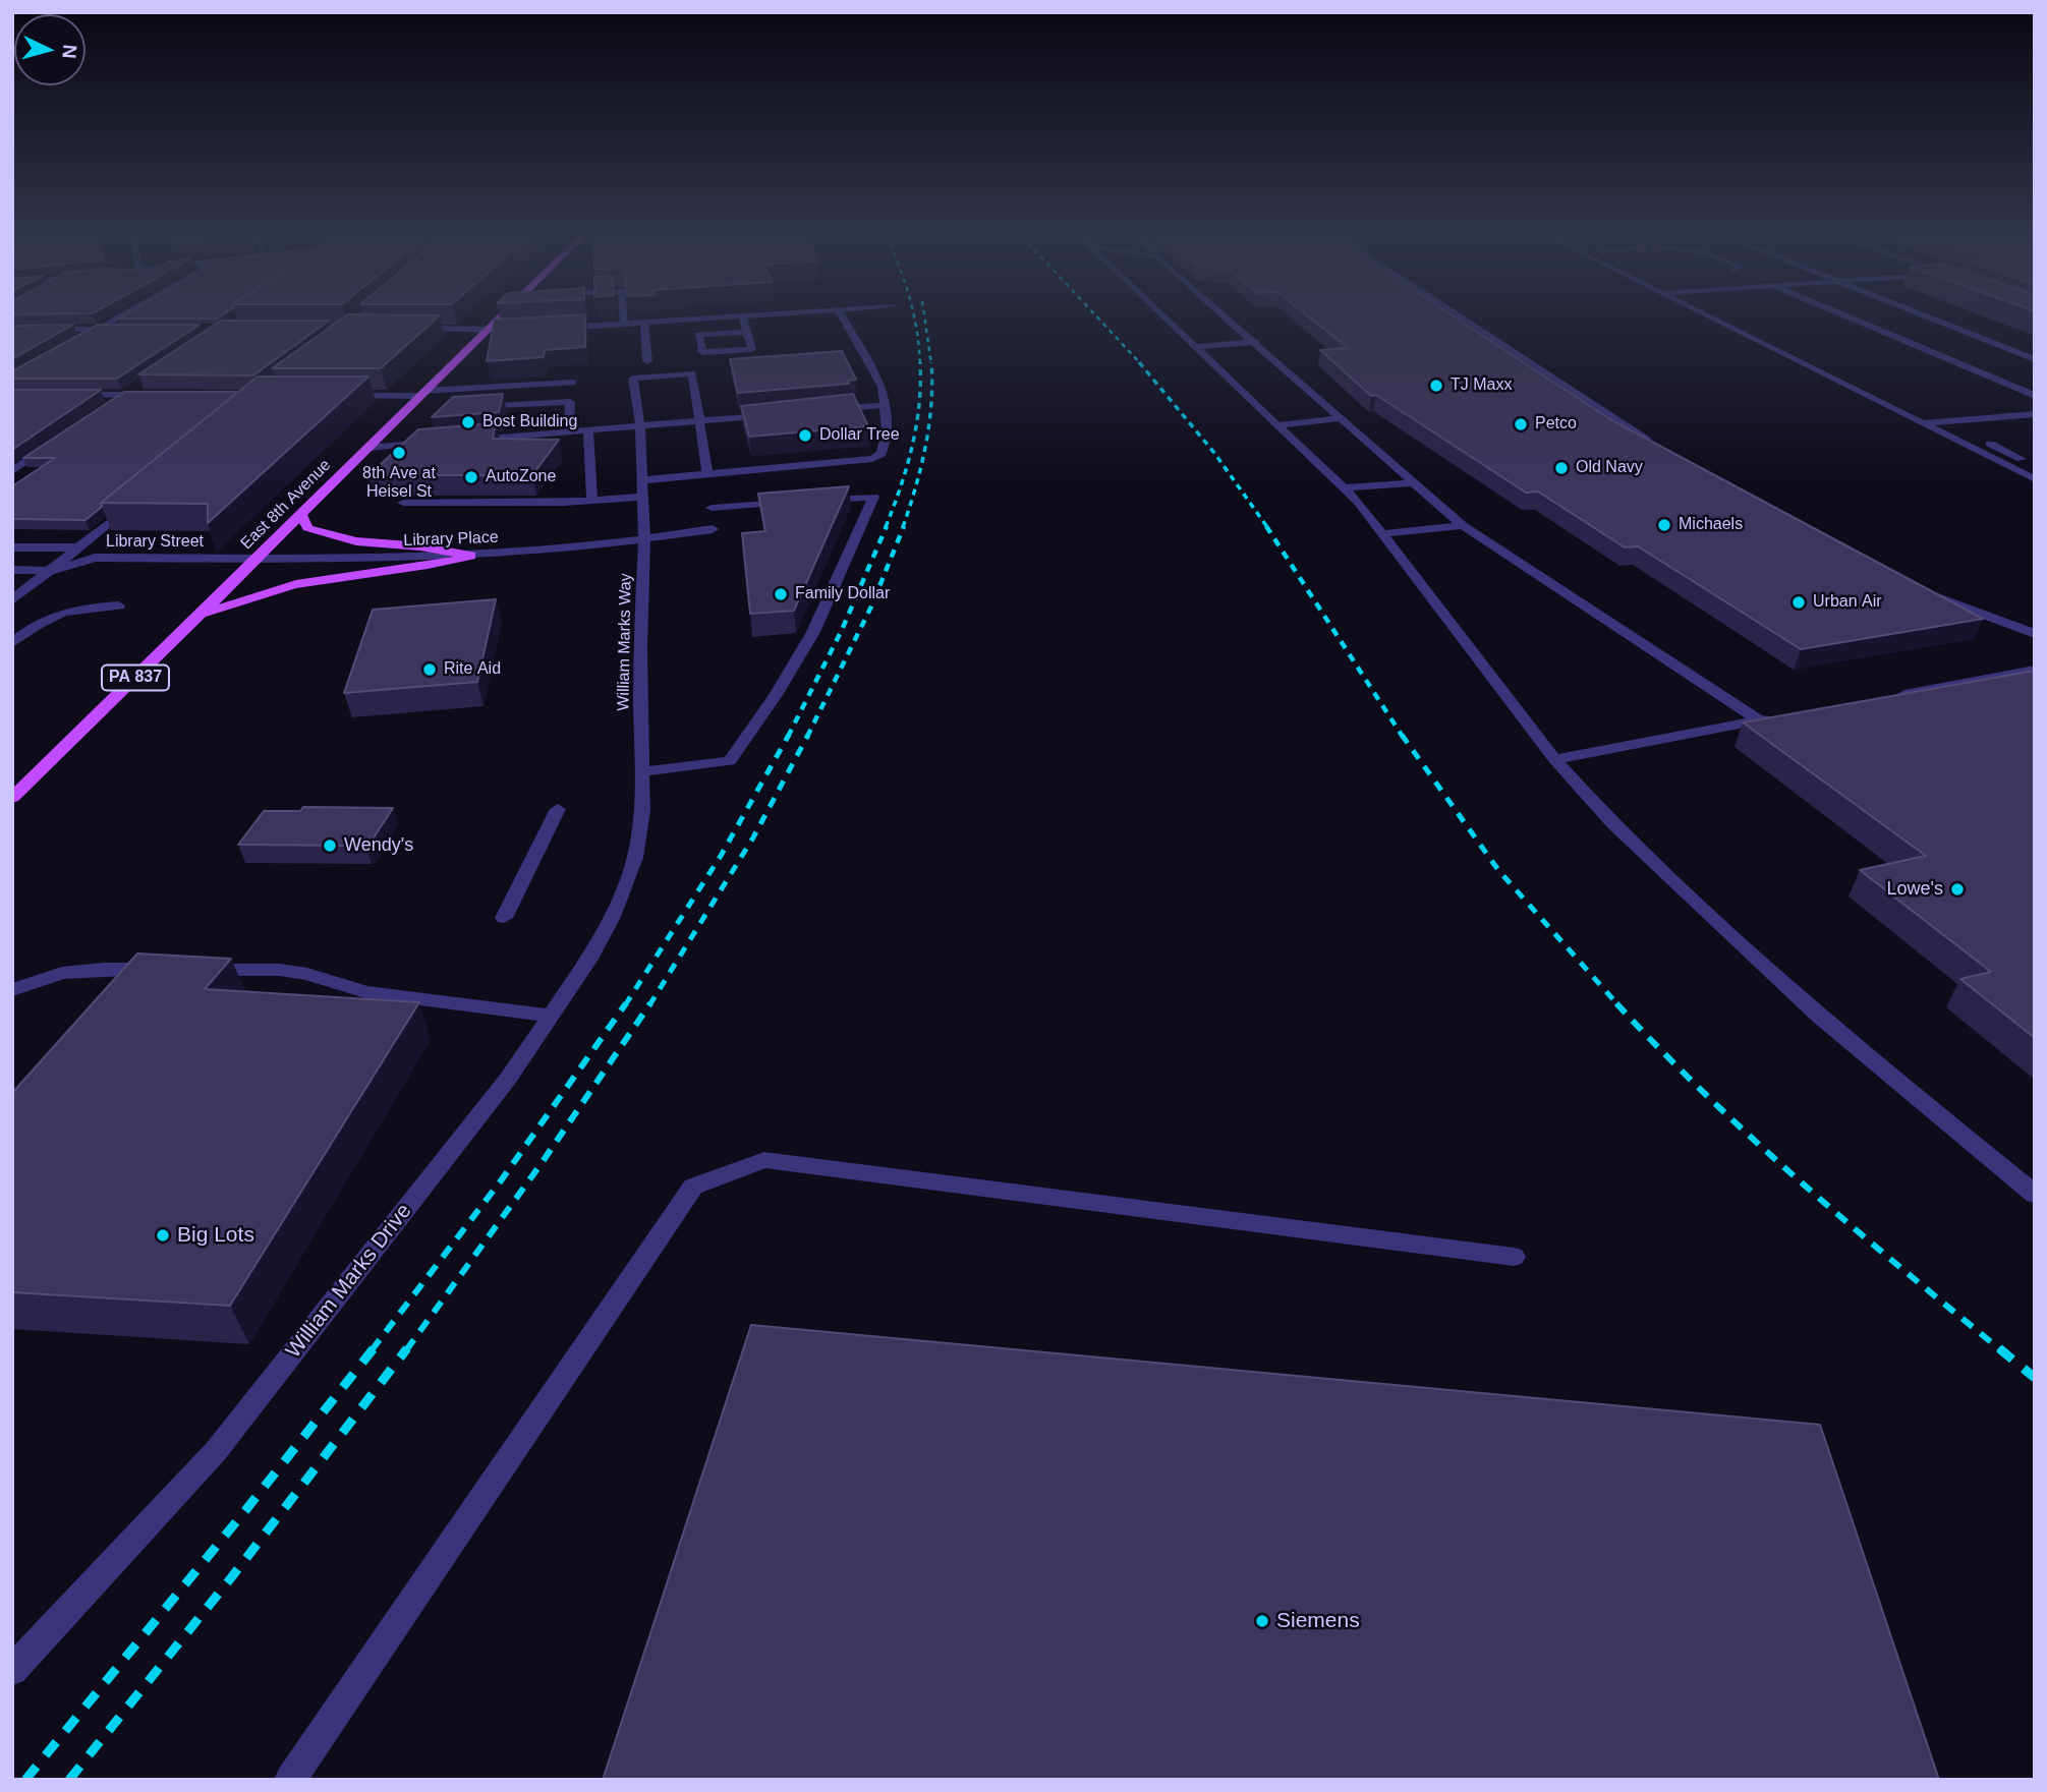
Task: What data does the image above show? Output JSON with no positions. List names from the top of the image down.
{
  "streets": {
    "main road": ["East 8th Avenue", "PA 837"],
    "street": [
      "Library Place",
      "Library Street",
      "William Marks Way",
      "William Marks Drive"
    ]
  },
  "crossings": [
    ["East 8th Avenue", "Library Place"],
    ["East 8th Avenue", "Library Street"],
    ["Library Place", "Library Street"],
    ["Library Place", "William Marks Way"],
    ["William Marks Way", "William Marks Drive"]
  ],
  "places": [
    "TJ Maxx",
    "Bost Building",
    "Petco",
    "Dollar Tree",
    "8th Ave at Heisel St",
    "Old Navy",
    "AutoZone",
    "Michaels",
    "Family Dollar",
    "Urban Air",
    "Rite Aid",
    "Wendy's",
    "Lowe's",
    "Big Lots",
    "Siemens"
  ],
  "north": "right"
}
